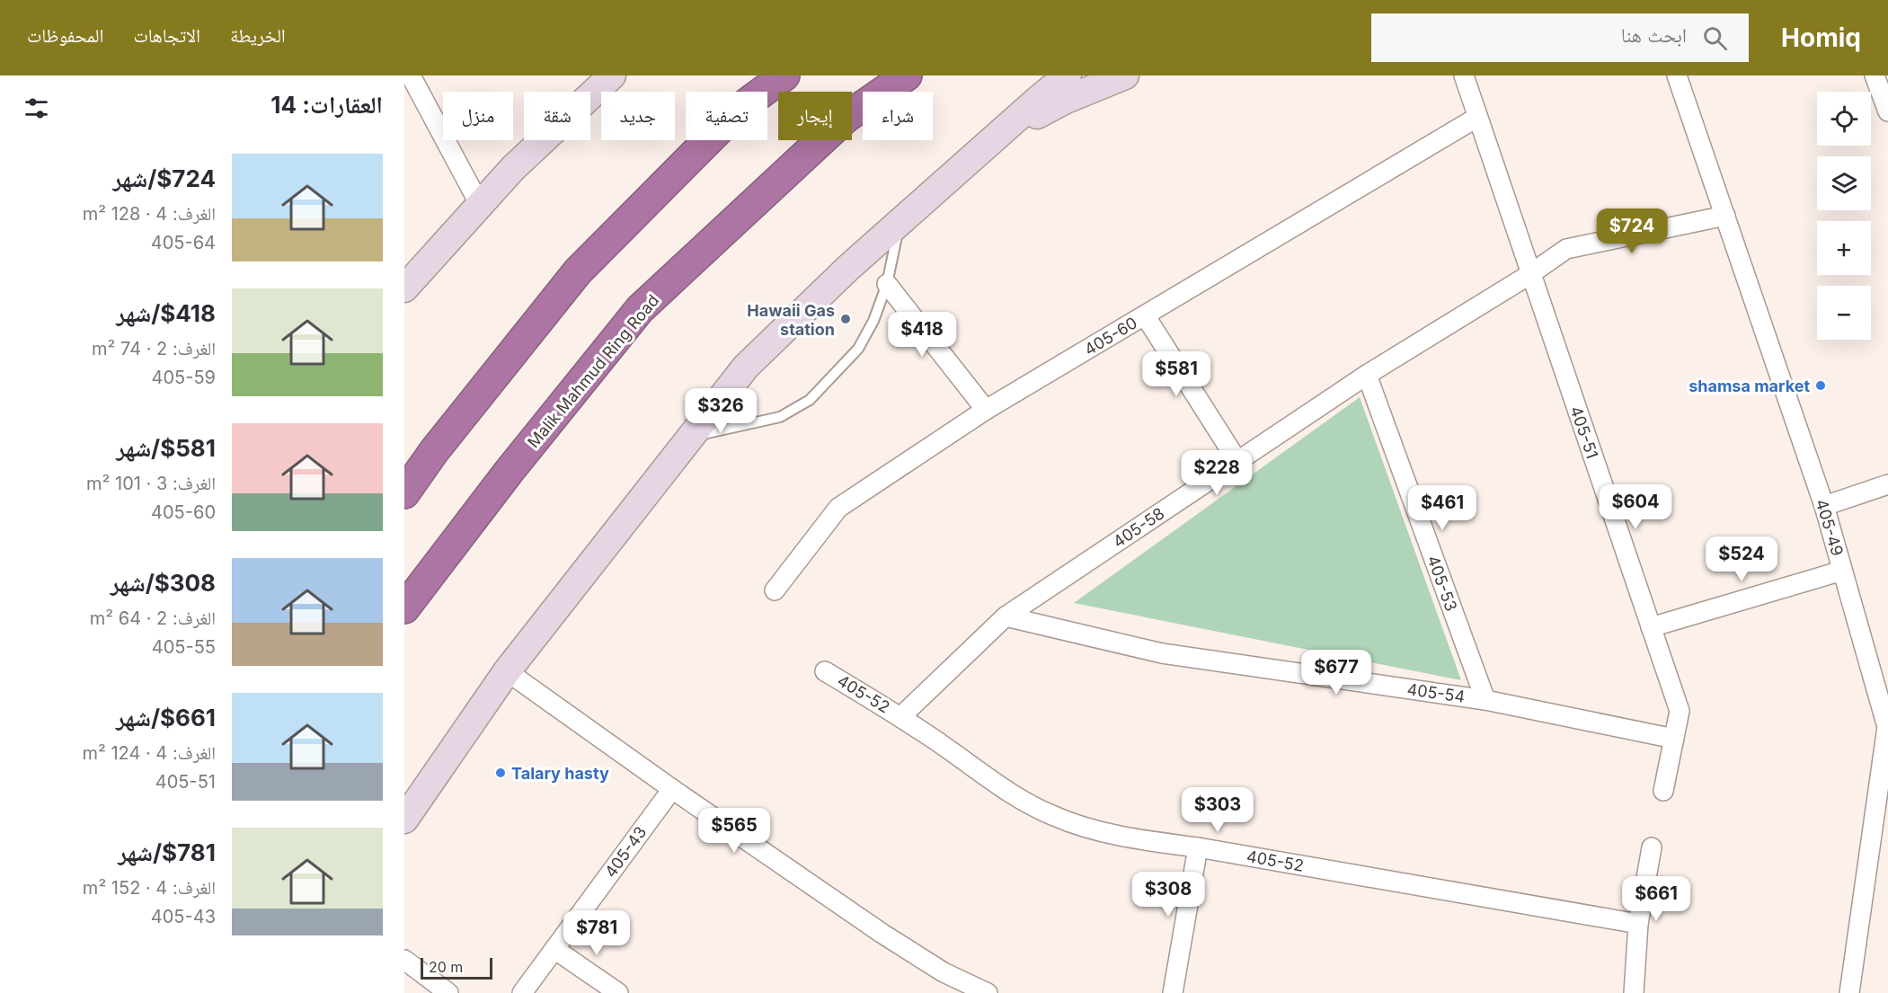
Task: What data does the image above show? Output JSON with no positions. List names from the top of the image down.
{
  "streets": {
    "highway": ["Malik Mahmud Ring Road"],
    "street": [
      "405-60",
      "405-51",
      "405-58",
      "405-49",
      "405-53",
      "405-54",
      "405-52",
      "405-43"
    ]
  },
  "crossings": [
    ["405-60", "405-51"],
    ["405-51", "405-58"],
    ["405-51", "405-54"],
    ["405-58", "405-49"],
    ["405-58", "405-53"],
    ["405-58", "405-54"],
    ["405-58", "405-52"],
    ["405-53", "405-54"]
  ],
  "places": ["Hawaii Gas station", "shamsa market", "Talary hasty"],
  "scale_bar": "20 m",
  "page": {
    "header": "Homiq",
    "search": "ابحث هنا",
    "nav": ["الخريطة", "الاتجاهات", "المحفوظات"],
    "heading": "العقارات: 14",
    "map_buttons": ["+", "−"],
    "chip": [
      "شراء",
      "إيجار",
      "تصفية",
      "جديد",
      "شقة",
      "منزل"
    ],
    "list": [
      {
        "name": "$724/شهر",
        "note": "الغرف: 4 · 128 m² · 405-64"
      },
      {
        "name": "$418/شهر",
        "note": "الغرف: 2 · 74 m² · 405-59"
      },
      {
        "name": "$581/شهر",
        "note": "الغرف: 3 · 101 m² · 405-60"
      },
      {
        "name": "$308/شهر",
        "note": "الغرف: 2 · 64 m² · 405-55"
      },
      {
        "name": "$661/شهر",
        "note": "الغرف: 4 · 124 m² · 405-51"
      },
      {
        "name": "$781/شهر",
        "note": "الغرف: 4 · 152 m² · 405-43"
      }
    ],
    "price": [
      "$724",
      "$418",
      "$581",
      "$326",
      "$228",
      "$604",
      "$461",
      "$524",
      "$677",
      "$303",
      "$565",
      "$308",
      "$661",
      "$781"
    ],
    "scale": "20 m"
  }
}
